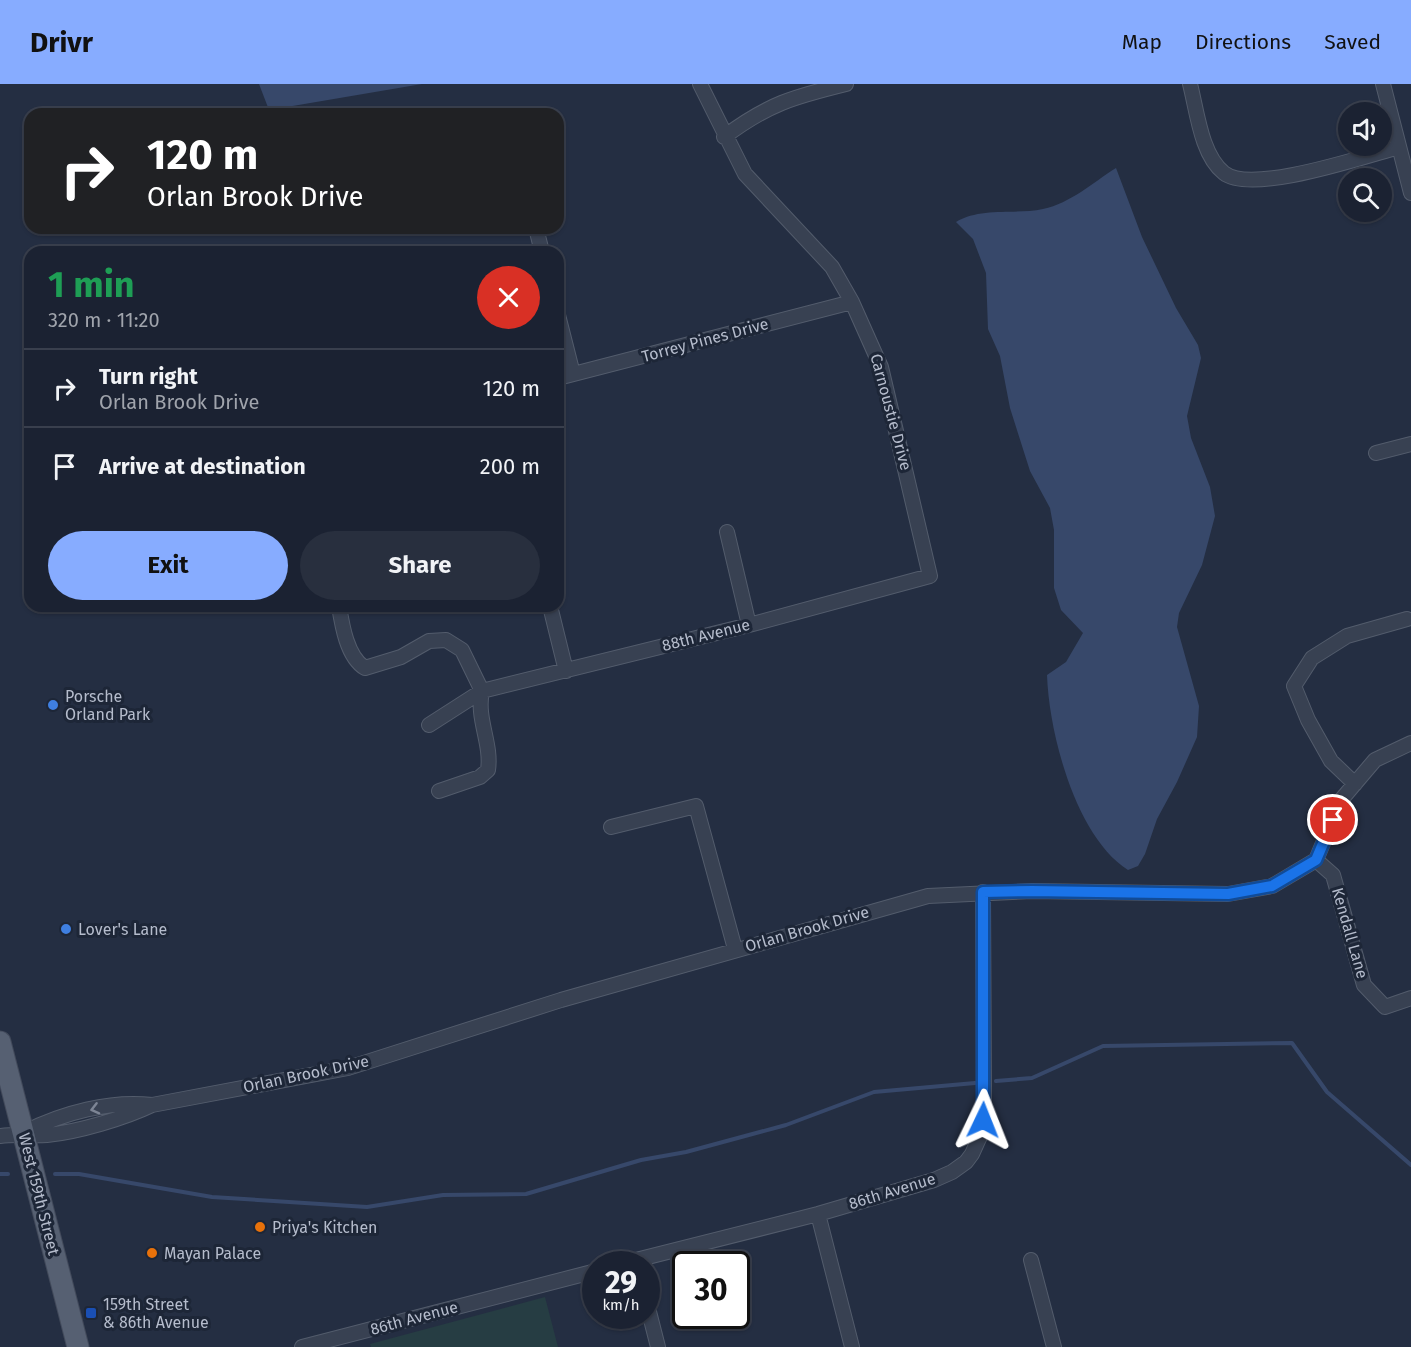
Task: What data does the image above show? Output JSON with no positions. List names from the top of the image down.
{
  "streets": {
    "main road": ["West 159th Street"],
    "street": [
      "Torrey Pines Drive",
      "Carnoustie Drive",
      "88th Avenue",
      "Orlan Brook Drive",
      "Kendall Lane",
      "86th Avenue"
    ]
  },
  "crossings": [
    ["Torrey Pines Drive", "Carnoustie Drive"],
    ["Carnoustie Drive", "88th Avenue"],
    ["Orlan Brook Drive", "Kendall Lane"],
    ["Orlan Brook Drive", "86th Avenue"],
    ["Orlan Brook Drive", "West 159th Street"]
  ],
  "places": {
    "other": [
      "Porsche Orland Park",
      "Lover's Lane",
      "Priya's Kitchen",
      "Mayan Palace"
    ],
    "transit": ["159th Street & 86th Avenue"]
  },
  "page": {
    "header": "Drivr",
    "nav": ["Map", "Directions", "Saved"],
    "turn": ["120 m", "Orlan Brook Drive"],
    "heading": ["1 min", "320 m · 11:20"],
    "list": [
      {
        "name": "Turn right",
        "note": "Orlan Brook Drive",
        "value": "120 m"
      },
      {
        "name": "Arrive at destination",
        "value": "200 m"
      }
    ],
    "buttons": ["Exit", "Share"],
    "speed": "29 km/h",
    "limit": "30"
  }
}
